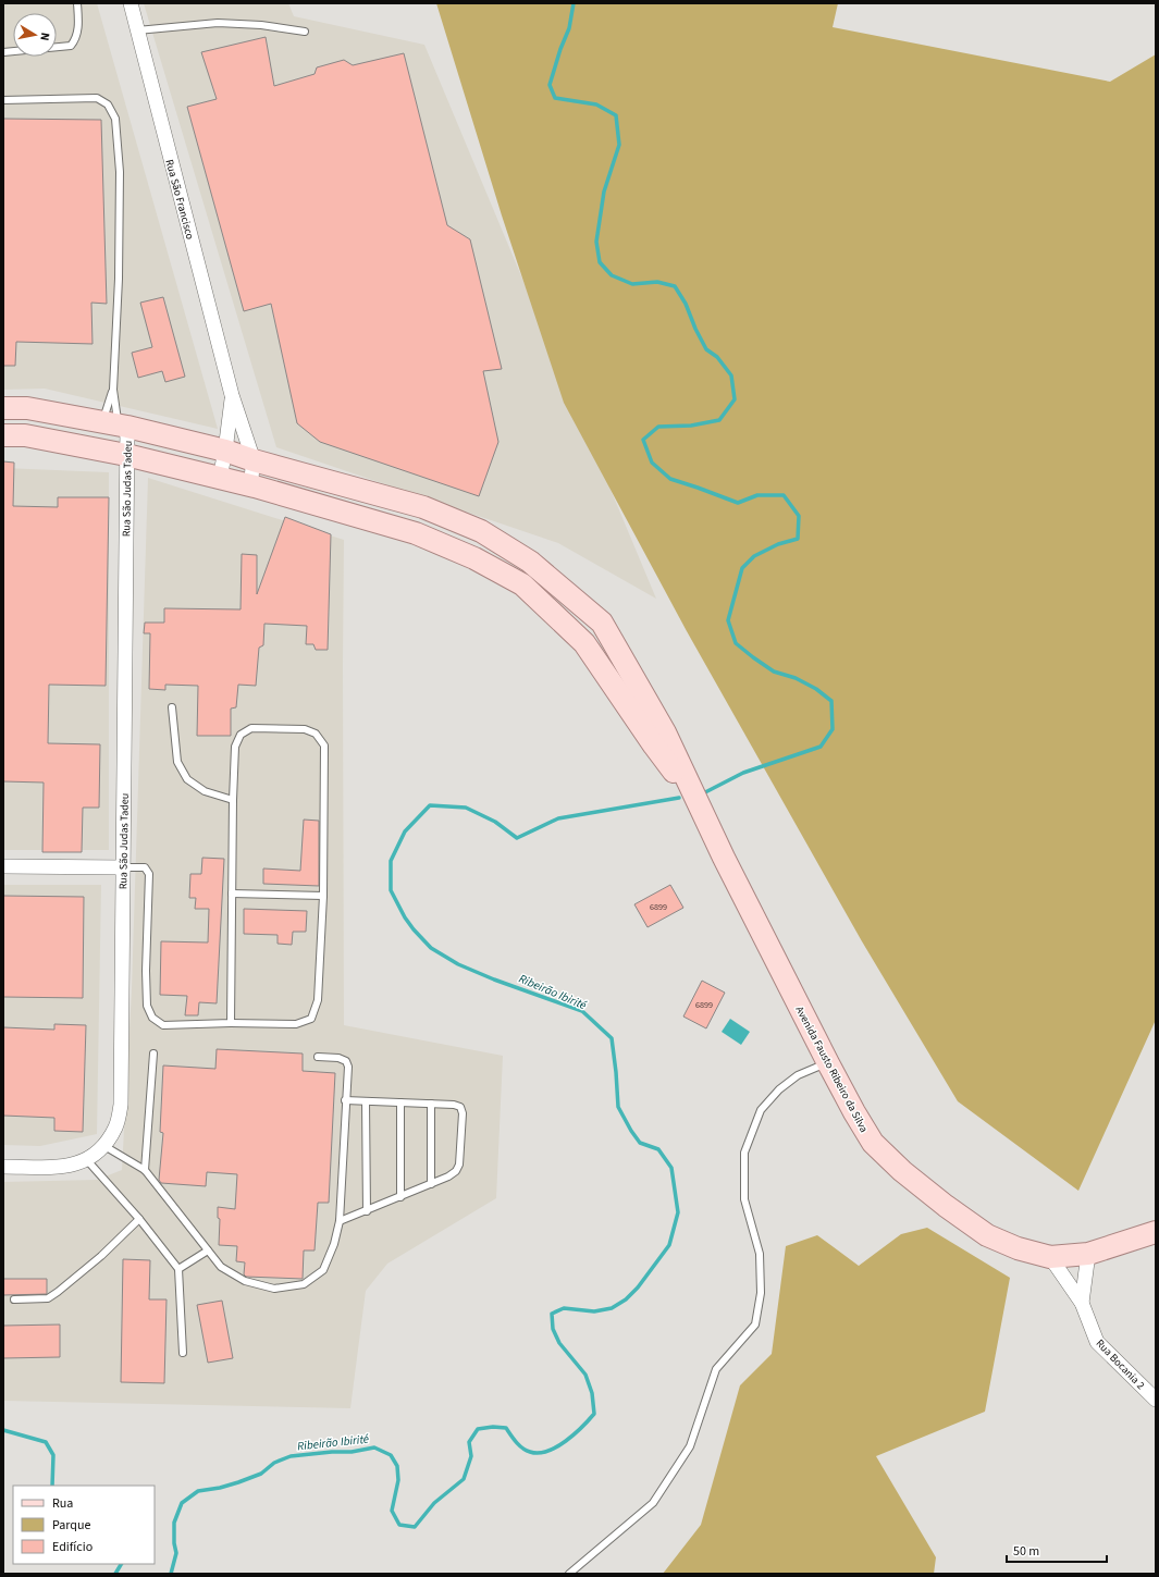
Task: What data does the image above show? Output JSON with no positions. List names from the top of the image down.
{
  "streets": {
    "main road": ["Avenida Fausto Ribeiro da Silva"],
    "street": ["Rua São Francisco", "Rua São Judas Tadeu", "Rua Bocania 2"]
  },
  "crossings": [
    ["Avenida Fausto Ribeiro da Silva", "Rua Bocania 2"]
  ],
  "water": ["Ribeirão Ibirité"],
  "house_numbers": ["6899", "6899"],
  "legend": ["Rua", "Parque", "Edifício"],
  "scale_bar": "50 m",
  "north": "right"
}
